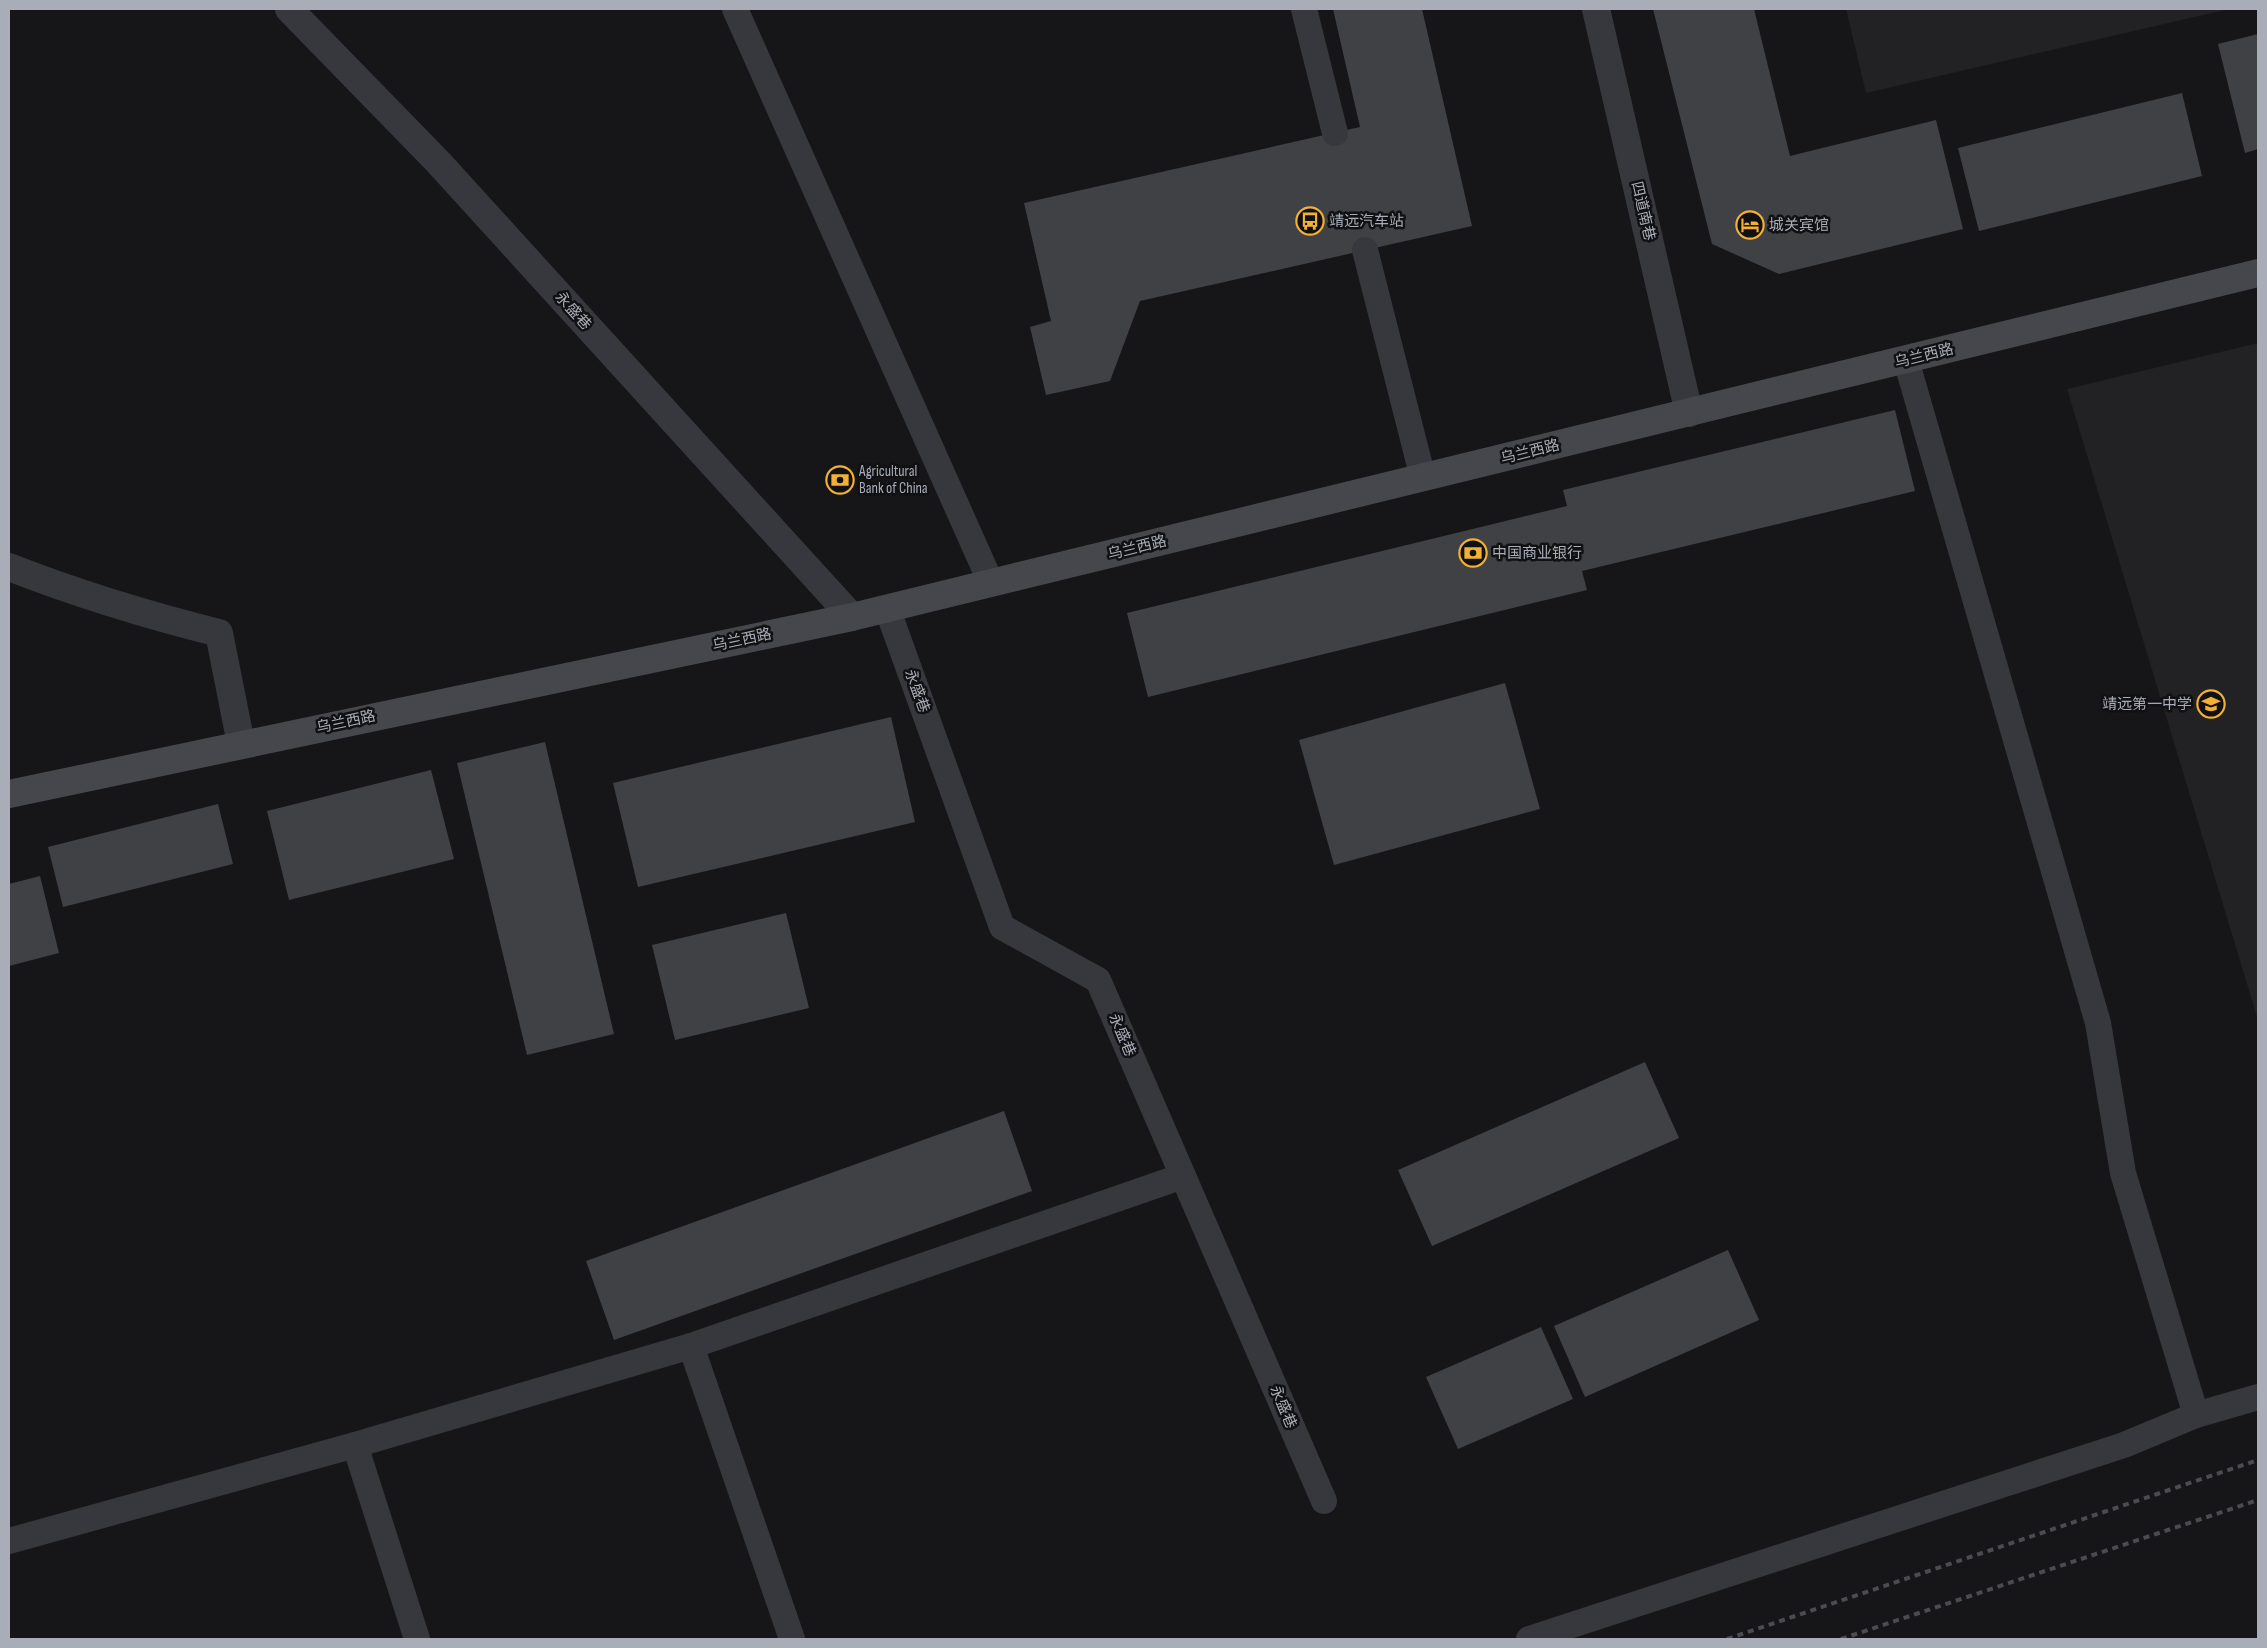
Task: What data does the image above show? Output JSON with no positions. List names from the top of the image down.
{
  "streets": {
    "main road": ["乌兰西路"],
    "street": ["四道南巷", "永盛巷"]
  },
  "crossings": [
    ["四道南巷", "乌兰西路"],
    ["永盛巷", "乌兰西路"]
  ],
  "places": {
    "bus stop": ["靖远汽车站"],
    "hotel": ["城关宾馆"],
    "bank": ["Agricultural Bank of China", "中国商业银行"],
    "school or university": ["靖远第一中学"]
  }
}
